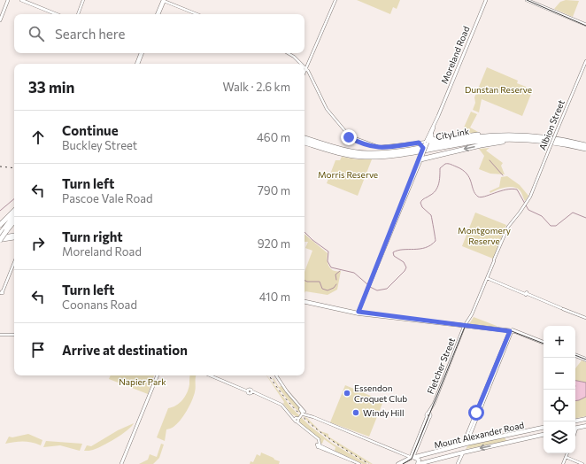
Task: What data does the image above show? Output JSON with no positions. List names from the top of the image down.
{
  "streets": {
    "highway": ["CityLink"],
    "main road": ["Moreland Road", "Mount Alexander Road"],
    "street": ["Albion Street", "Fletcher Street"]
  },
  "crossings": [
    ["Albion Street", "Fletcher Street"],
    ["Fletcher Street", "Mount Alexander Road"]
  ],
  "parks": [
    "Dunstan Reserve",
    "Morris Reserve",
    "Montgomery Reserve",
    "Napier Park"
  ],
  "places": ["Essendon Croquet Club", "Windy Hill"],
  "page": {
    "search": "Search here",
    "heading": ["33 min", "Walk · 2.6 km"],
    "list": [
      ["Continue", "Buckley Street", "460 m"],
      ["Turn left", "Pascoe Vale Road", "790 m"],
      ["Turn right", "Moreland Road", "920 m"],
      ["Turn left", "Coonans Road", "410 m"],
      "Arrive at destination"
    ],
    "map_buttons": ["+", "−"]
  }
}
